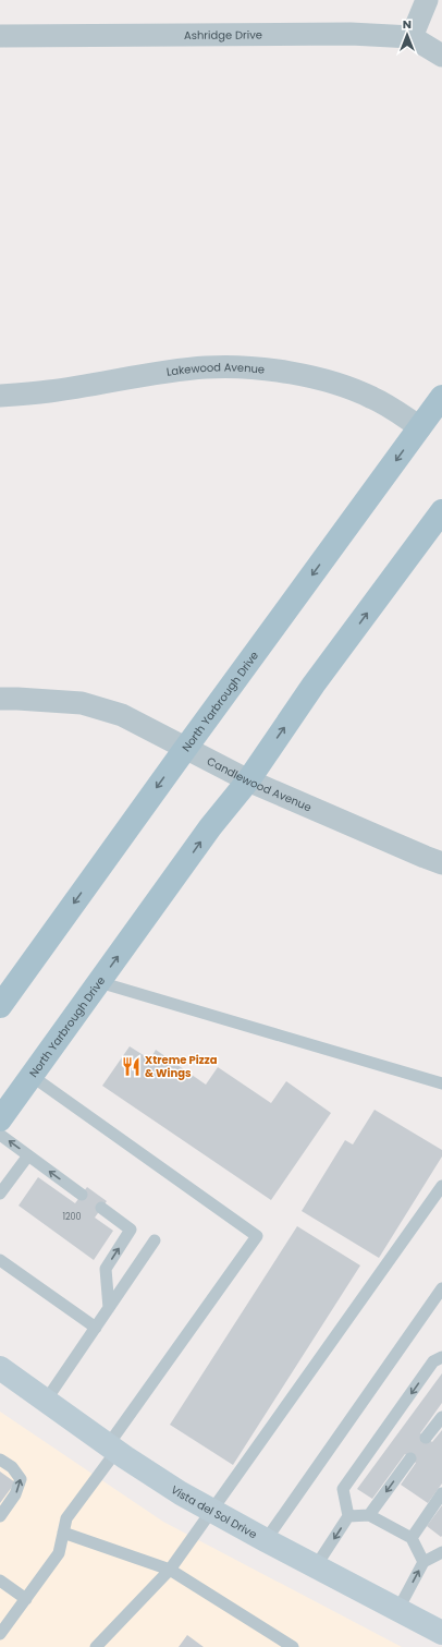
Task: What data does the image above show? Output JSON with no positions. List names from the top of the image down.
{
  "streets": {
    "main road": ["North Yarbrough Drive", "Vista del Sol Drive"],
    "street": ["Ashridge Drive", "Lakewood Avenue", "Candlewood Avenue"]
  },
  "crossings": [
    ["Lakewood Avenue", "North Yarbrough Drive"],
    ["North Yarbrough Drive", "Candlewood Avenue"]
  ],
  "places": {
    "restaurant": ["Xtreme Pizza & Wings"]
  },
  "house_numbers": ["1200"],
  "north": "top"
}
